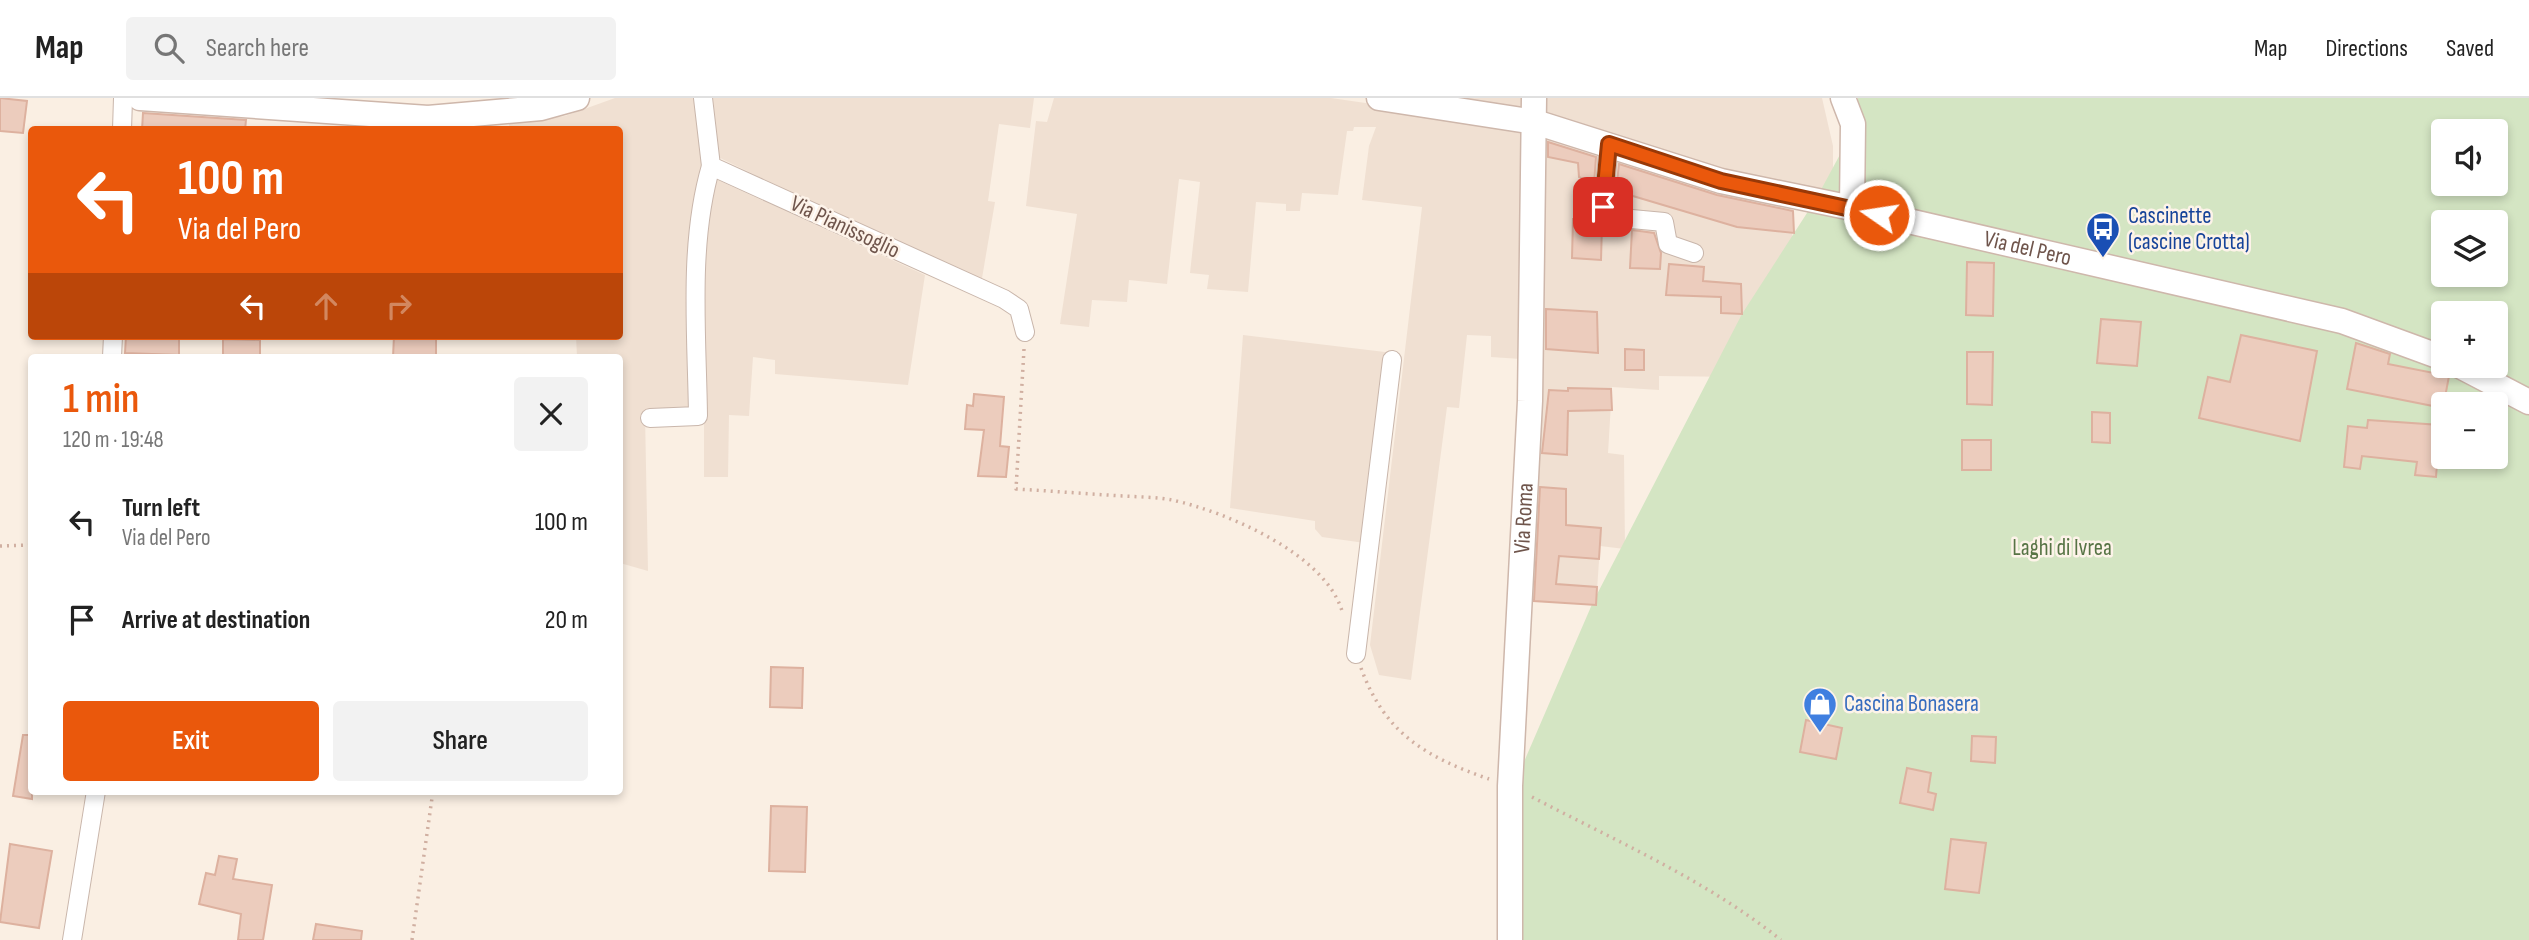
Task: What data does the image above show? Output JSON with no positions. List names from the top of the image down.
{
  "streets": {
    "street": ["Via Pianissoglio", "Via del Pero", "Via Roma"]
  },
  "crossings": [
    ["Via del Pero", "Via Roma"]
  ],
  "parks": ["Laghi di Ivrea"],
  "places": {
    "bus stop": ["Cascinette (cascine Crotta)"],
    "shop": ["Cascina Bonasera"]
  },
  "page": {
    "header": "Map",
    "search": "Search here",
    "nav": ["Map", "Directions", "Saved"],
    "map_buttons": ["+", "−"],
    "turn": ["100 m", "Via del Pero"],
    "heading": ["1 min", "120 m · 19:48"],
    "list": [
      {
        "name": "Turn left",
        "note": "Via del Pero",
        "value": "100 m"
      },
      {
        "name": "Arrive at destination",
        "value": "20 m"
      }
    ],
    "buttons": ["Exit", "Share"]
  }
}
